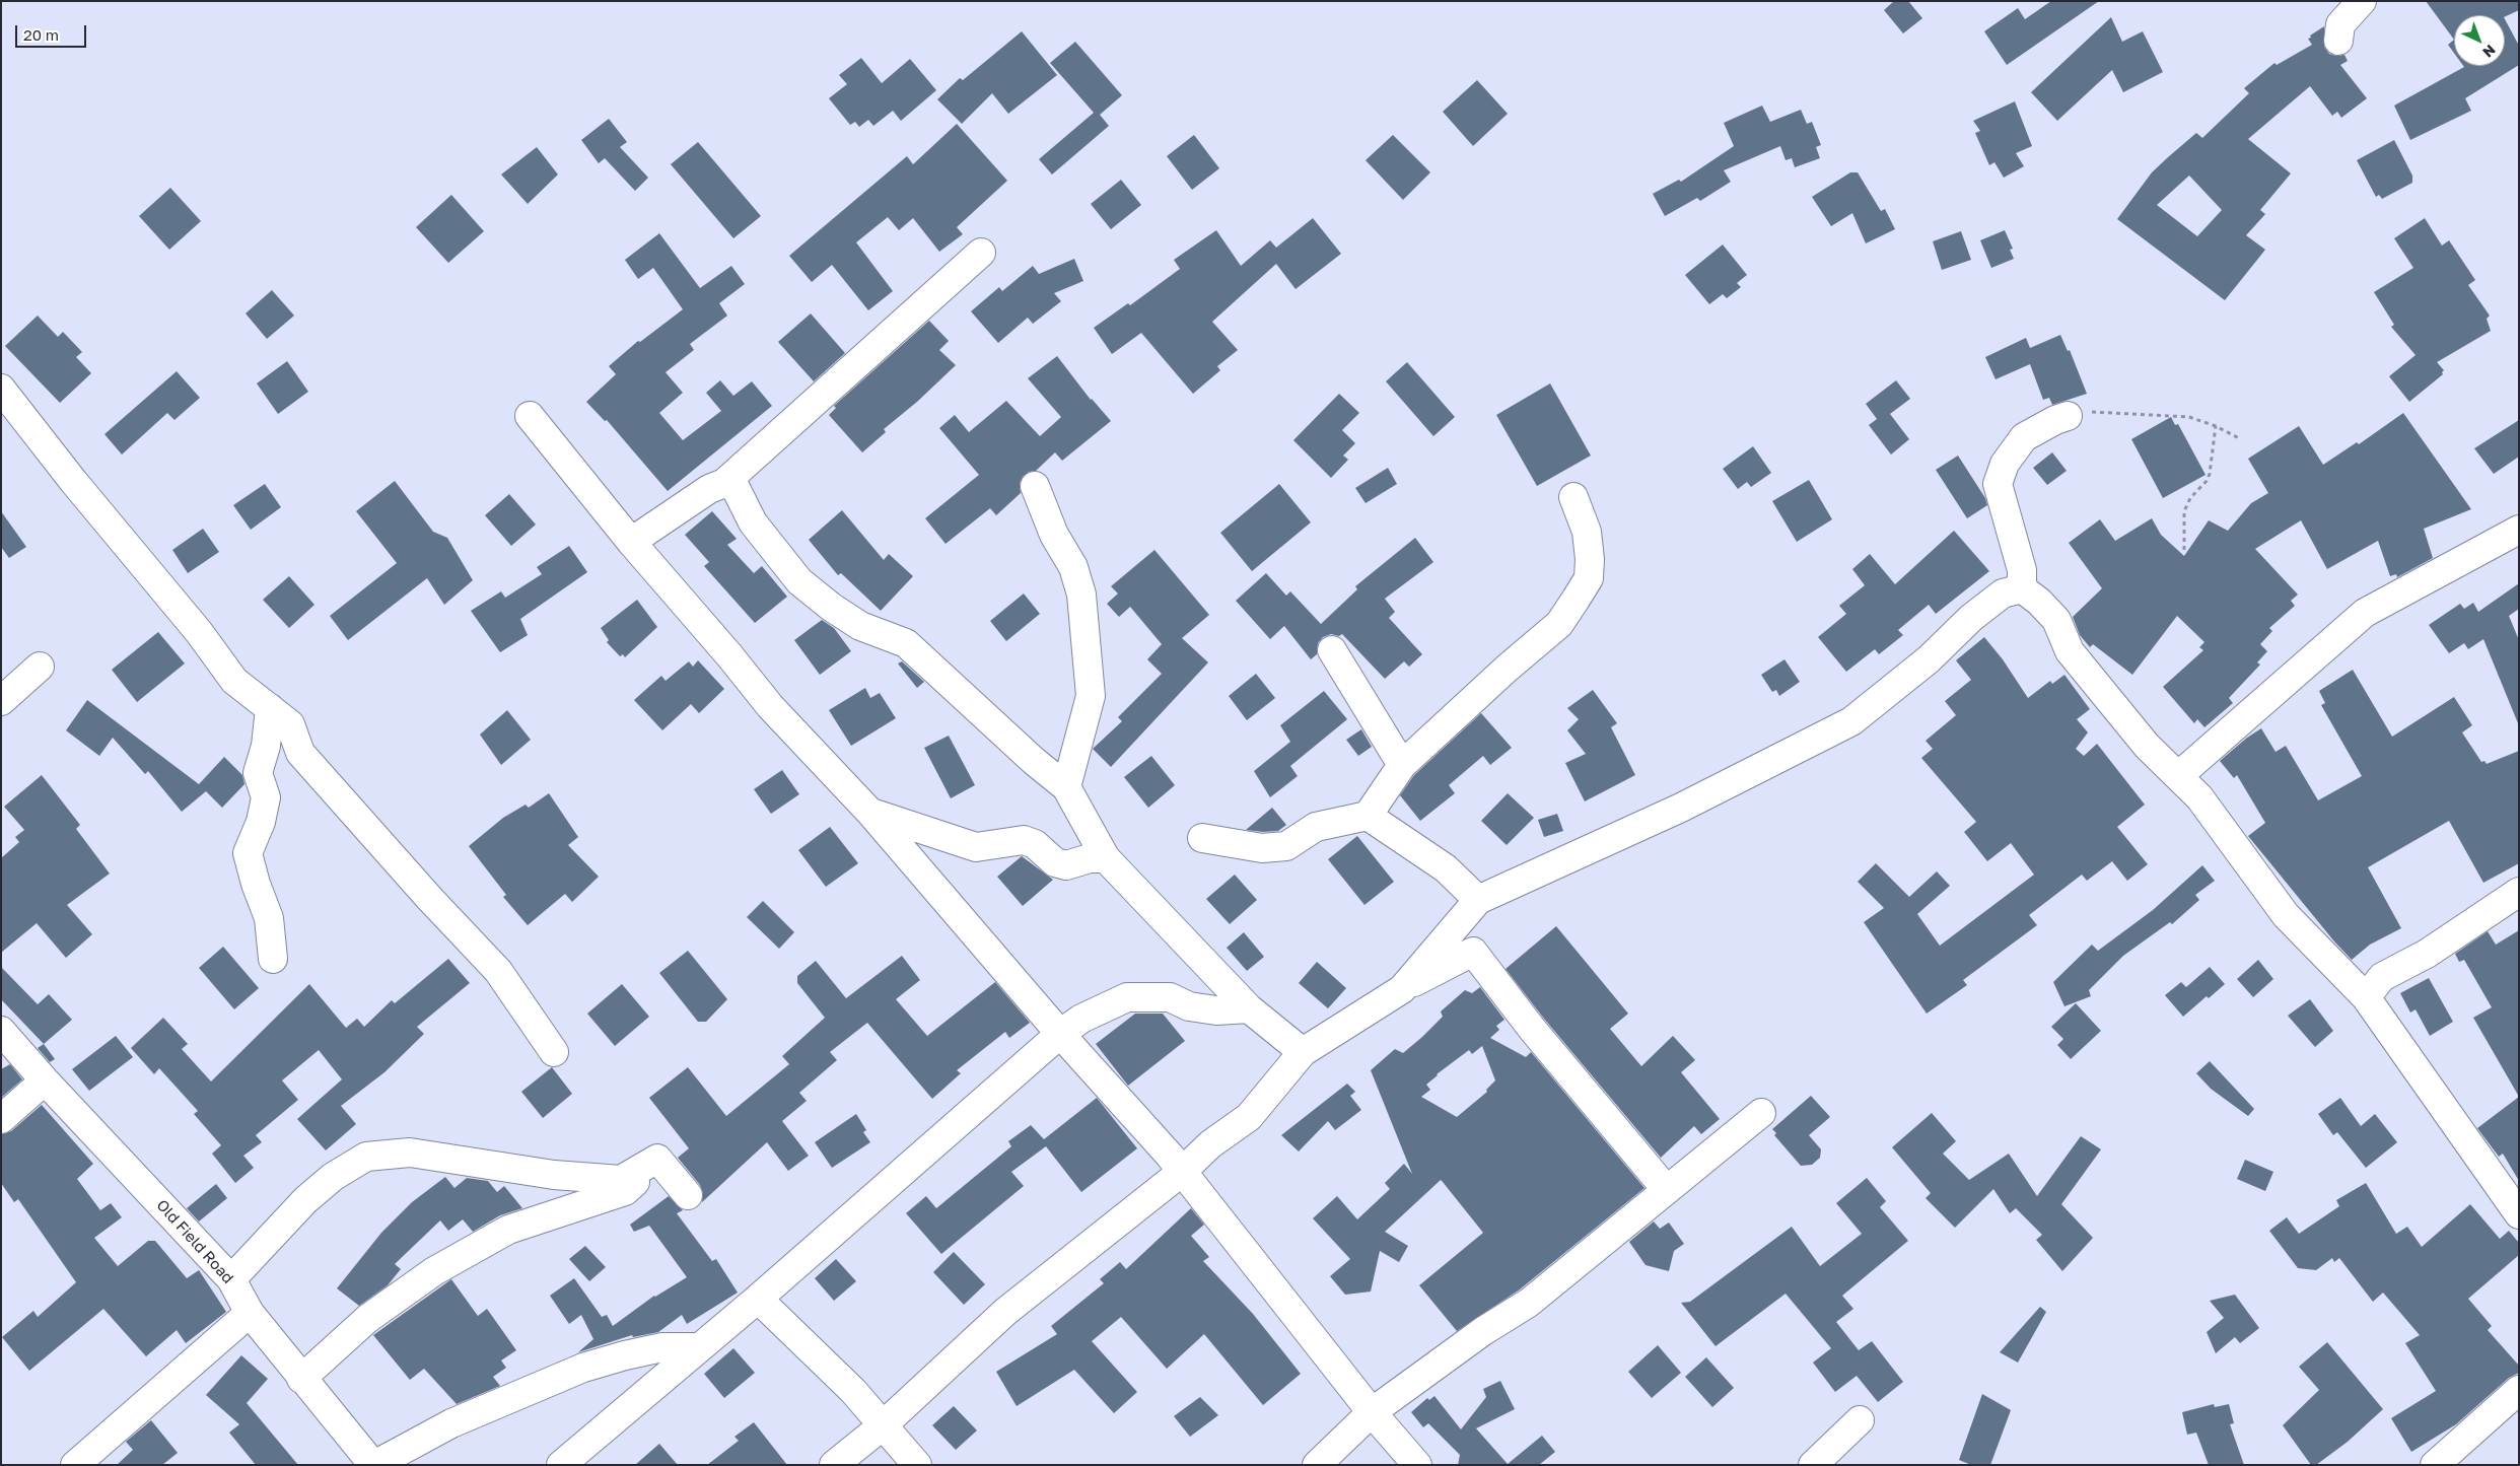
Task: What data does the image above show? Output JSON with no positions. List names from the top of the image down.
{
  "streets": {
    "street": ["Old Field Road"]
  },
  "scale_bar": "20 m",
  "north": "bottom right"
}
